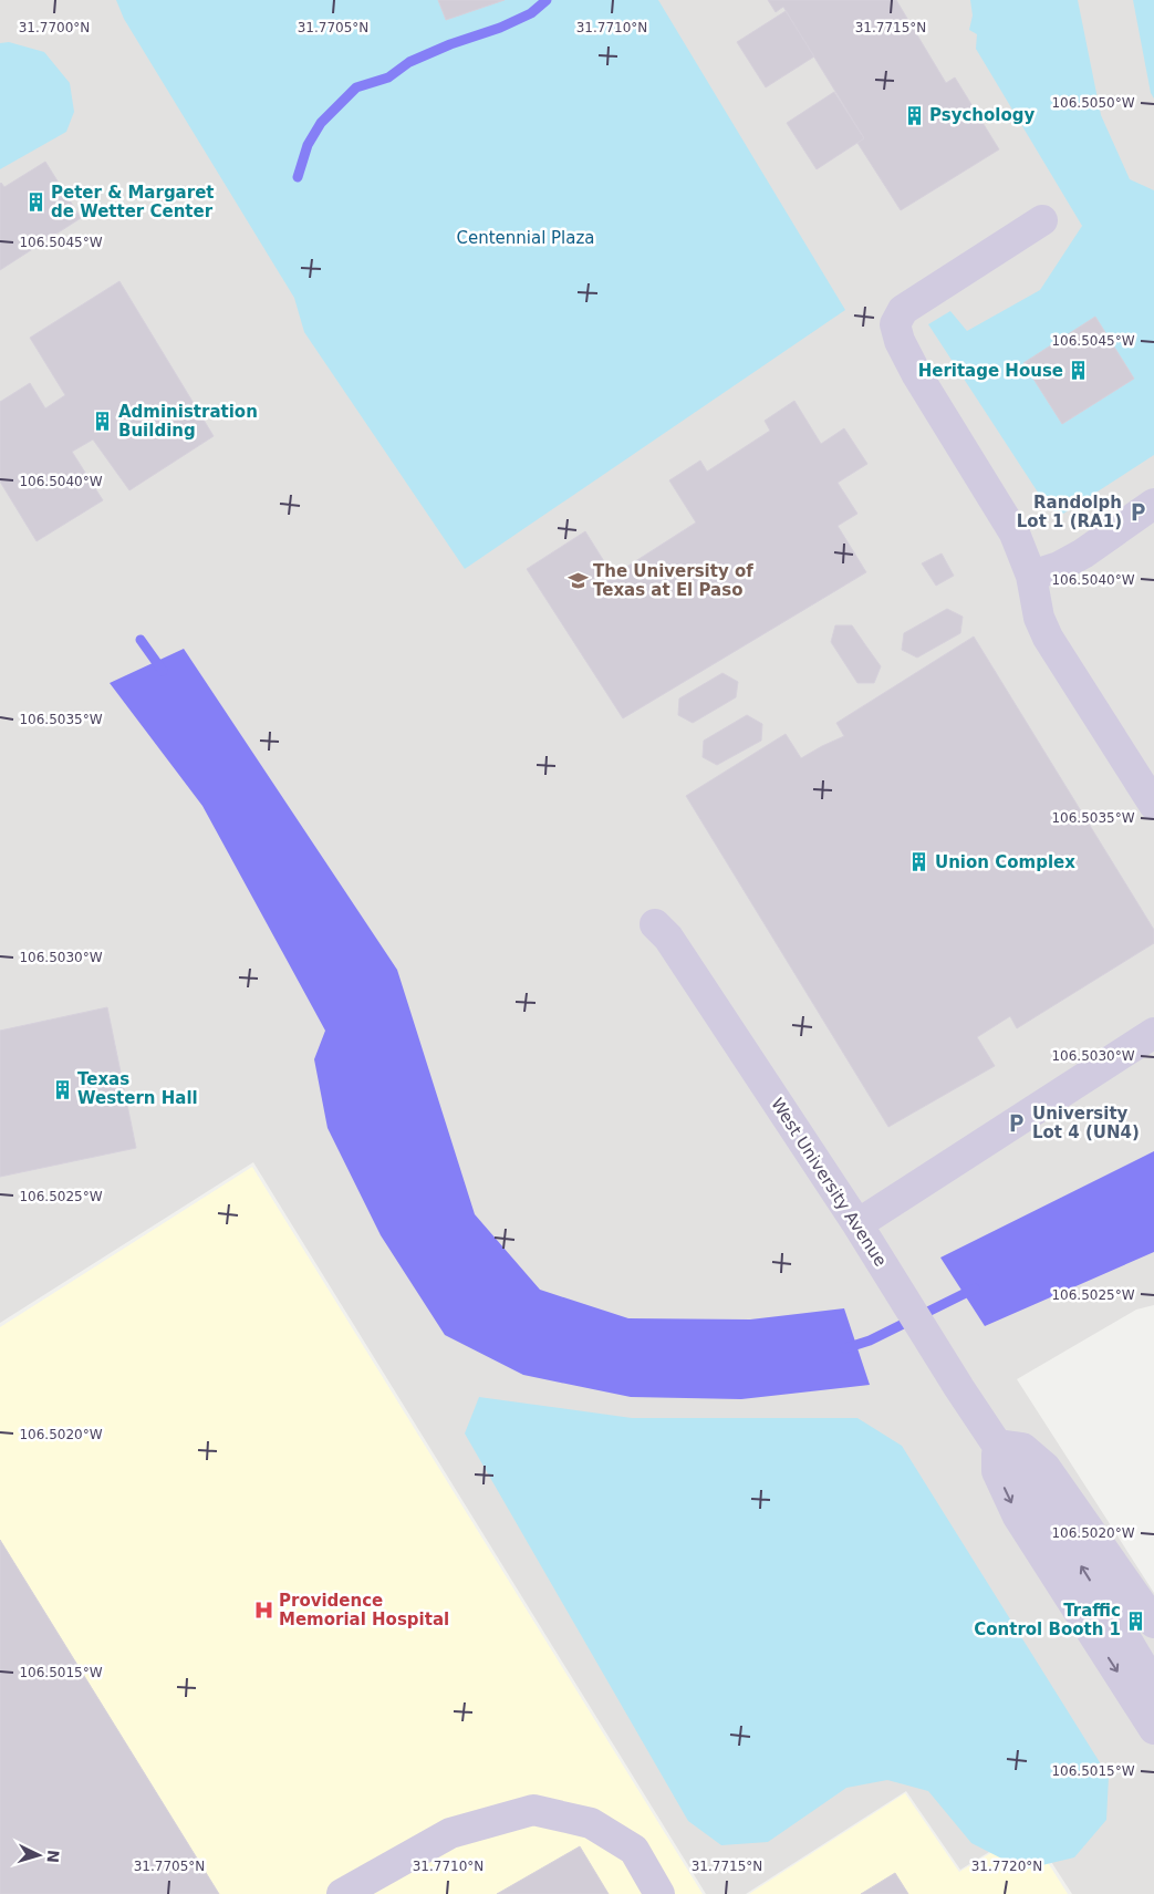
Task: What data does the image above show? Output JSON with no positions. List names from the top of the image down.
{
  "streets": {
    "lane": ["West University Avenue"]
  },
  "parks": ["Centennial Plaza"],
  "places": {
    "building": [
      "Psychology",
      "Peter & Margaret de Wetter Center",
      "Heritage House",
      "Administration Building",
      "Union Complex",
      "Texas Western Hall",
      "Traffic Control Booth 1"
    ],
    "parking": ["Randolph Lot 1 (RA1)", "University Lot 4 (UN4)"],
    "school or university": ["The University of Texas at El Paso"],
    "hospital": ["Providence Memorial Hospital"]
  },
  "north": "right",
  "coordinates": [
    "31.7700°N",
    "31.7705°N",
    "31.7710°N",
    "31.7715°N",
    "106.5050°W",
    "106.5045°W",
    "106.5040°W",
    "106.5035°W",
    "106.5030°W",
    "106.5025°W",
    "106.5020°W",
    "106.5015°W",
    "31.7720°N"
  ]
}
